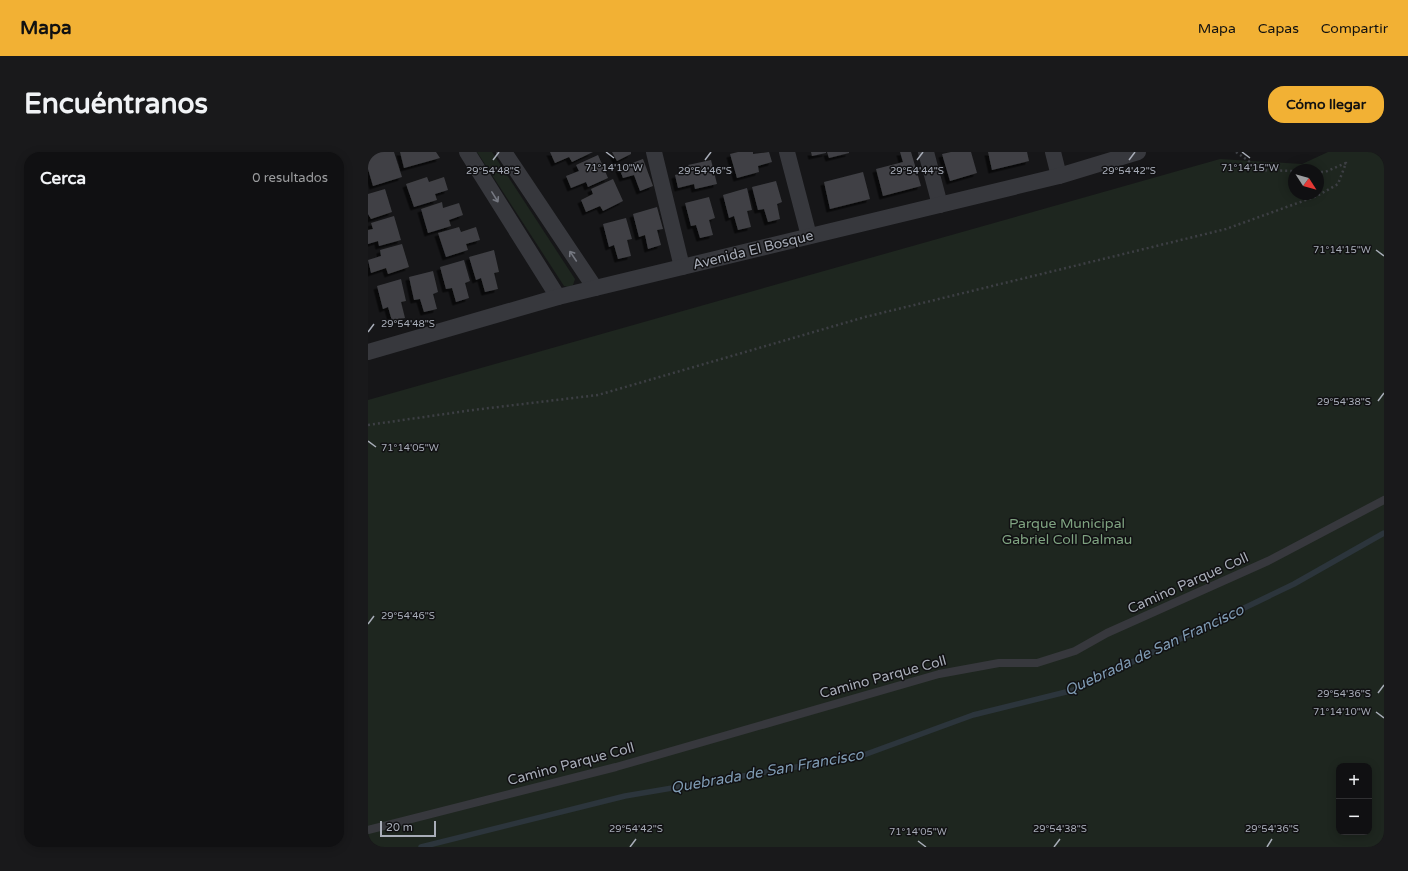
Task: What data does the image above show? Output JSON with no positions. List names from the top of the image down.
{
  "streets": {
    "street": ["Avenida El Bosque"],
    "lane": ["Camino Parque Coll"]
  },
  "water": ["Quebrada de San Francisco"],
  "parks": ["Parque Municipal Gabriel Coll Dalmau"],
  "scale_bar": "20 m",
  "north": "bottom right",
  "page": {
    "header": "Mapa",
    "nav": ["Mapa", "Capas", "Compartir"],
    "buttons": "Cómo llegar",
    "title": "Encuéntranos",
    "heading": ["Cerca", "0 resultados"],
    "map_buttons": ["+", "−"],
    "scale": "20 m"
  },
  "coordinates": [
    "71°14'10\"W",
    "71°14'15\"W",
    "29°54'46\"S",
    "29°54'44\"S",
    "29°54'42\"S",
    "29°54'48\"S",
    "29°54'38\"S",
    "71°14'05\"W",
    "29°54'36\"S"
  ]
}
